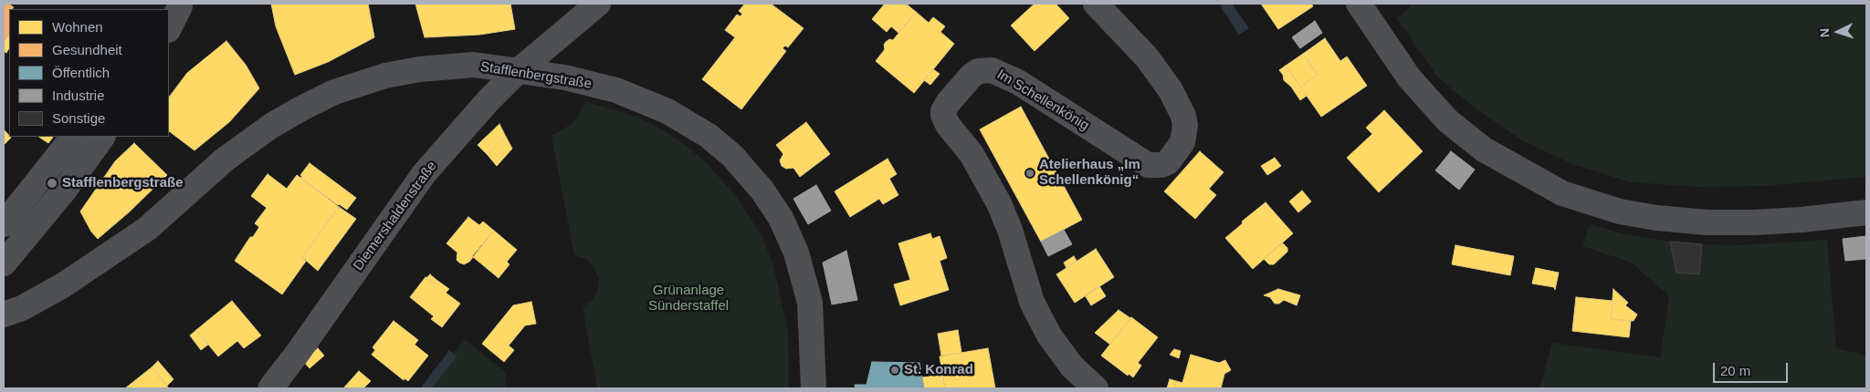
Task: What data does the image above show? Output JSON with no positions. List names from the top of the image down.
{
  "streets": {
    "street": ["Stafflenbergstraße", "Im Schellenkönig", "Diemershaldenstraße"]
  },
  "crossings": [
    ["Stafflenbergstraße", "Diemershaldenstraße"]
  ],
  "parks": ["Grünanlage Sünderstaffel"],
  "places": ["Atelierhaus „Im Schellenkönig“", "Stafflenbergstraße", "St. Konrad"],
  "legend": [
    "Wohnen",
    "Gesundheit",
    "Öffentlich",
    "Industrie",
    "Sonstige"
  ],
  "scale_bar": "20 m",
  "north": "left"
}
